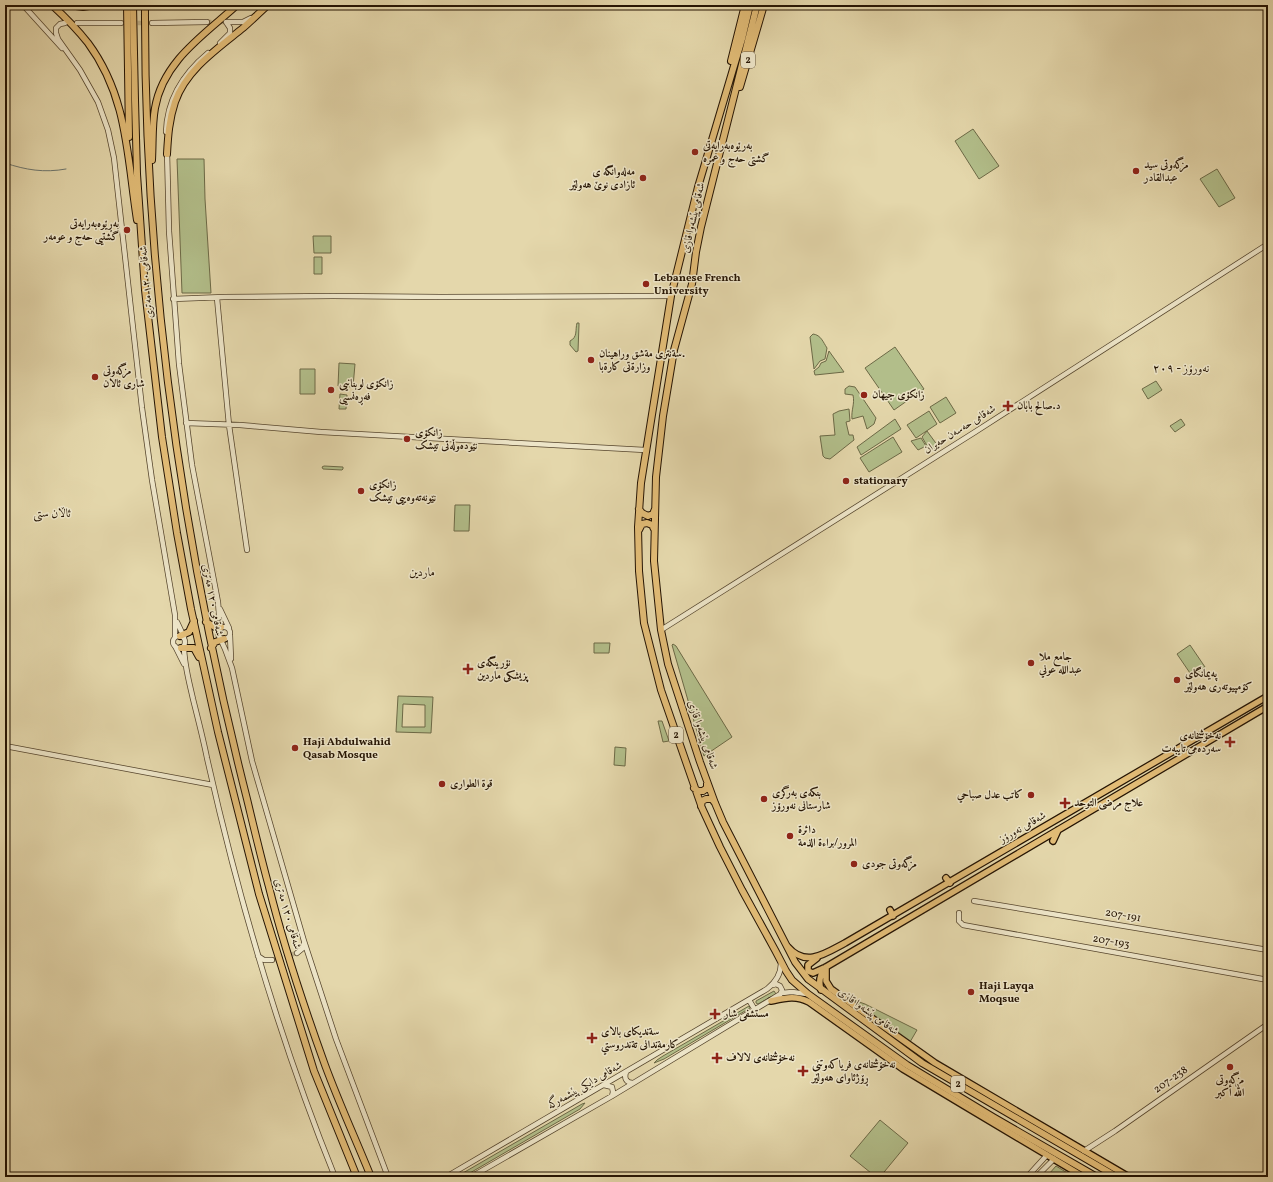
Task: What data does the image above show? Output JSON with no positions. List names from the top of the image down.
{
  "streets": {
    "highway": ["2", "شەقامی پێشەوا قازی", "شەقامی ١٢٠ مەتری"],
    "main road": ["شەقامی نەورۆز"],
    "street": [
      "شەقامی حەسەن حەیران",
      "207-191",
      "207-193",
      "207-238",
      "شەقامی دایکی پێشمەرگە"
    ]
  },
  "crossings": [
    ["شەقامی پێشەوا قازی", "شەقامی حەسەن حەیران"],
    ["شەقامی پێشەوا قازی", "شەقامی دایکی پێشمەرگە"]
  ],
  "districts": ["نەورۆز - ٢٠٩", "ئاڵان ستی", "ماردین"],
  "places": {
    "other": [
      "بەرێوەبەرایەتی گشتی حەج و عمرە",
      "مزگەوتی سید عبدالقادر",
      "مەلەوانگە ی ئازادی نوێ هەولێر",
      "بەڕێوەبەرایەتی گشتیی حەج و عومەر",
      "Lebanese French University",
      "سةنترى مةشق وراهينان. وزارةتى كارةبا",
      "مزگەوتی شاری ئالان",
      "زانکۆی لوبنانیی فەڕەنسیی",
      "زانکۆی جیھان",
      "زانکۆی نێودەوڵەتی تیشک",
      "stationary",
      "زانکۆی نێونەتەوەییی تیشک",
      "جامع ملا عبدالله عوني",
      "پەیمانگای کۆمپیوتەری هەولێر",
      "Haji Abdulwahid Qasab Mosque",
      "قوة الطواری",
      "كاتب عدل صباحي",
      "بنکەی بەرگری شارستانی نەورۆز",
      "دائرة المرور/براءة الذمة",
      "مزگەوتی جودی",
      "Haji Layqa Moqsue",
      "مزگەوتی الله أكبر"
    ],
    "health": [
      "د.صالح بابان",
      "نۆرینگەی پزیشکی ماردین",
      "نەخۆشخانەی سەردەمی تایبەت",
      "علاج مرضى التوحد",
      "مستشفى شار",
      "سةنديكاى بالاى كارمةندانى تةندروستي",
      "نەخۆشخانەی لالاف",
      "نەخۆشخانەی فریاکەوتنی ڕۆژئاوای هەولێر"
    ]
  }
}
